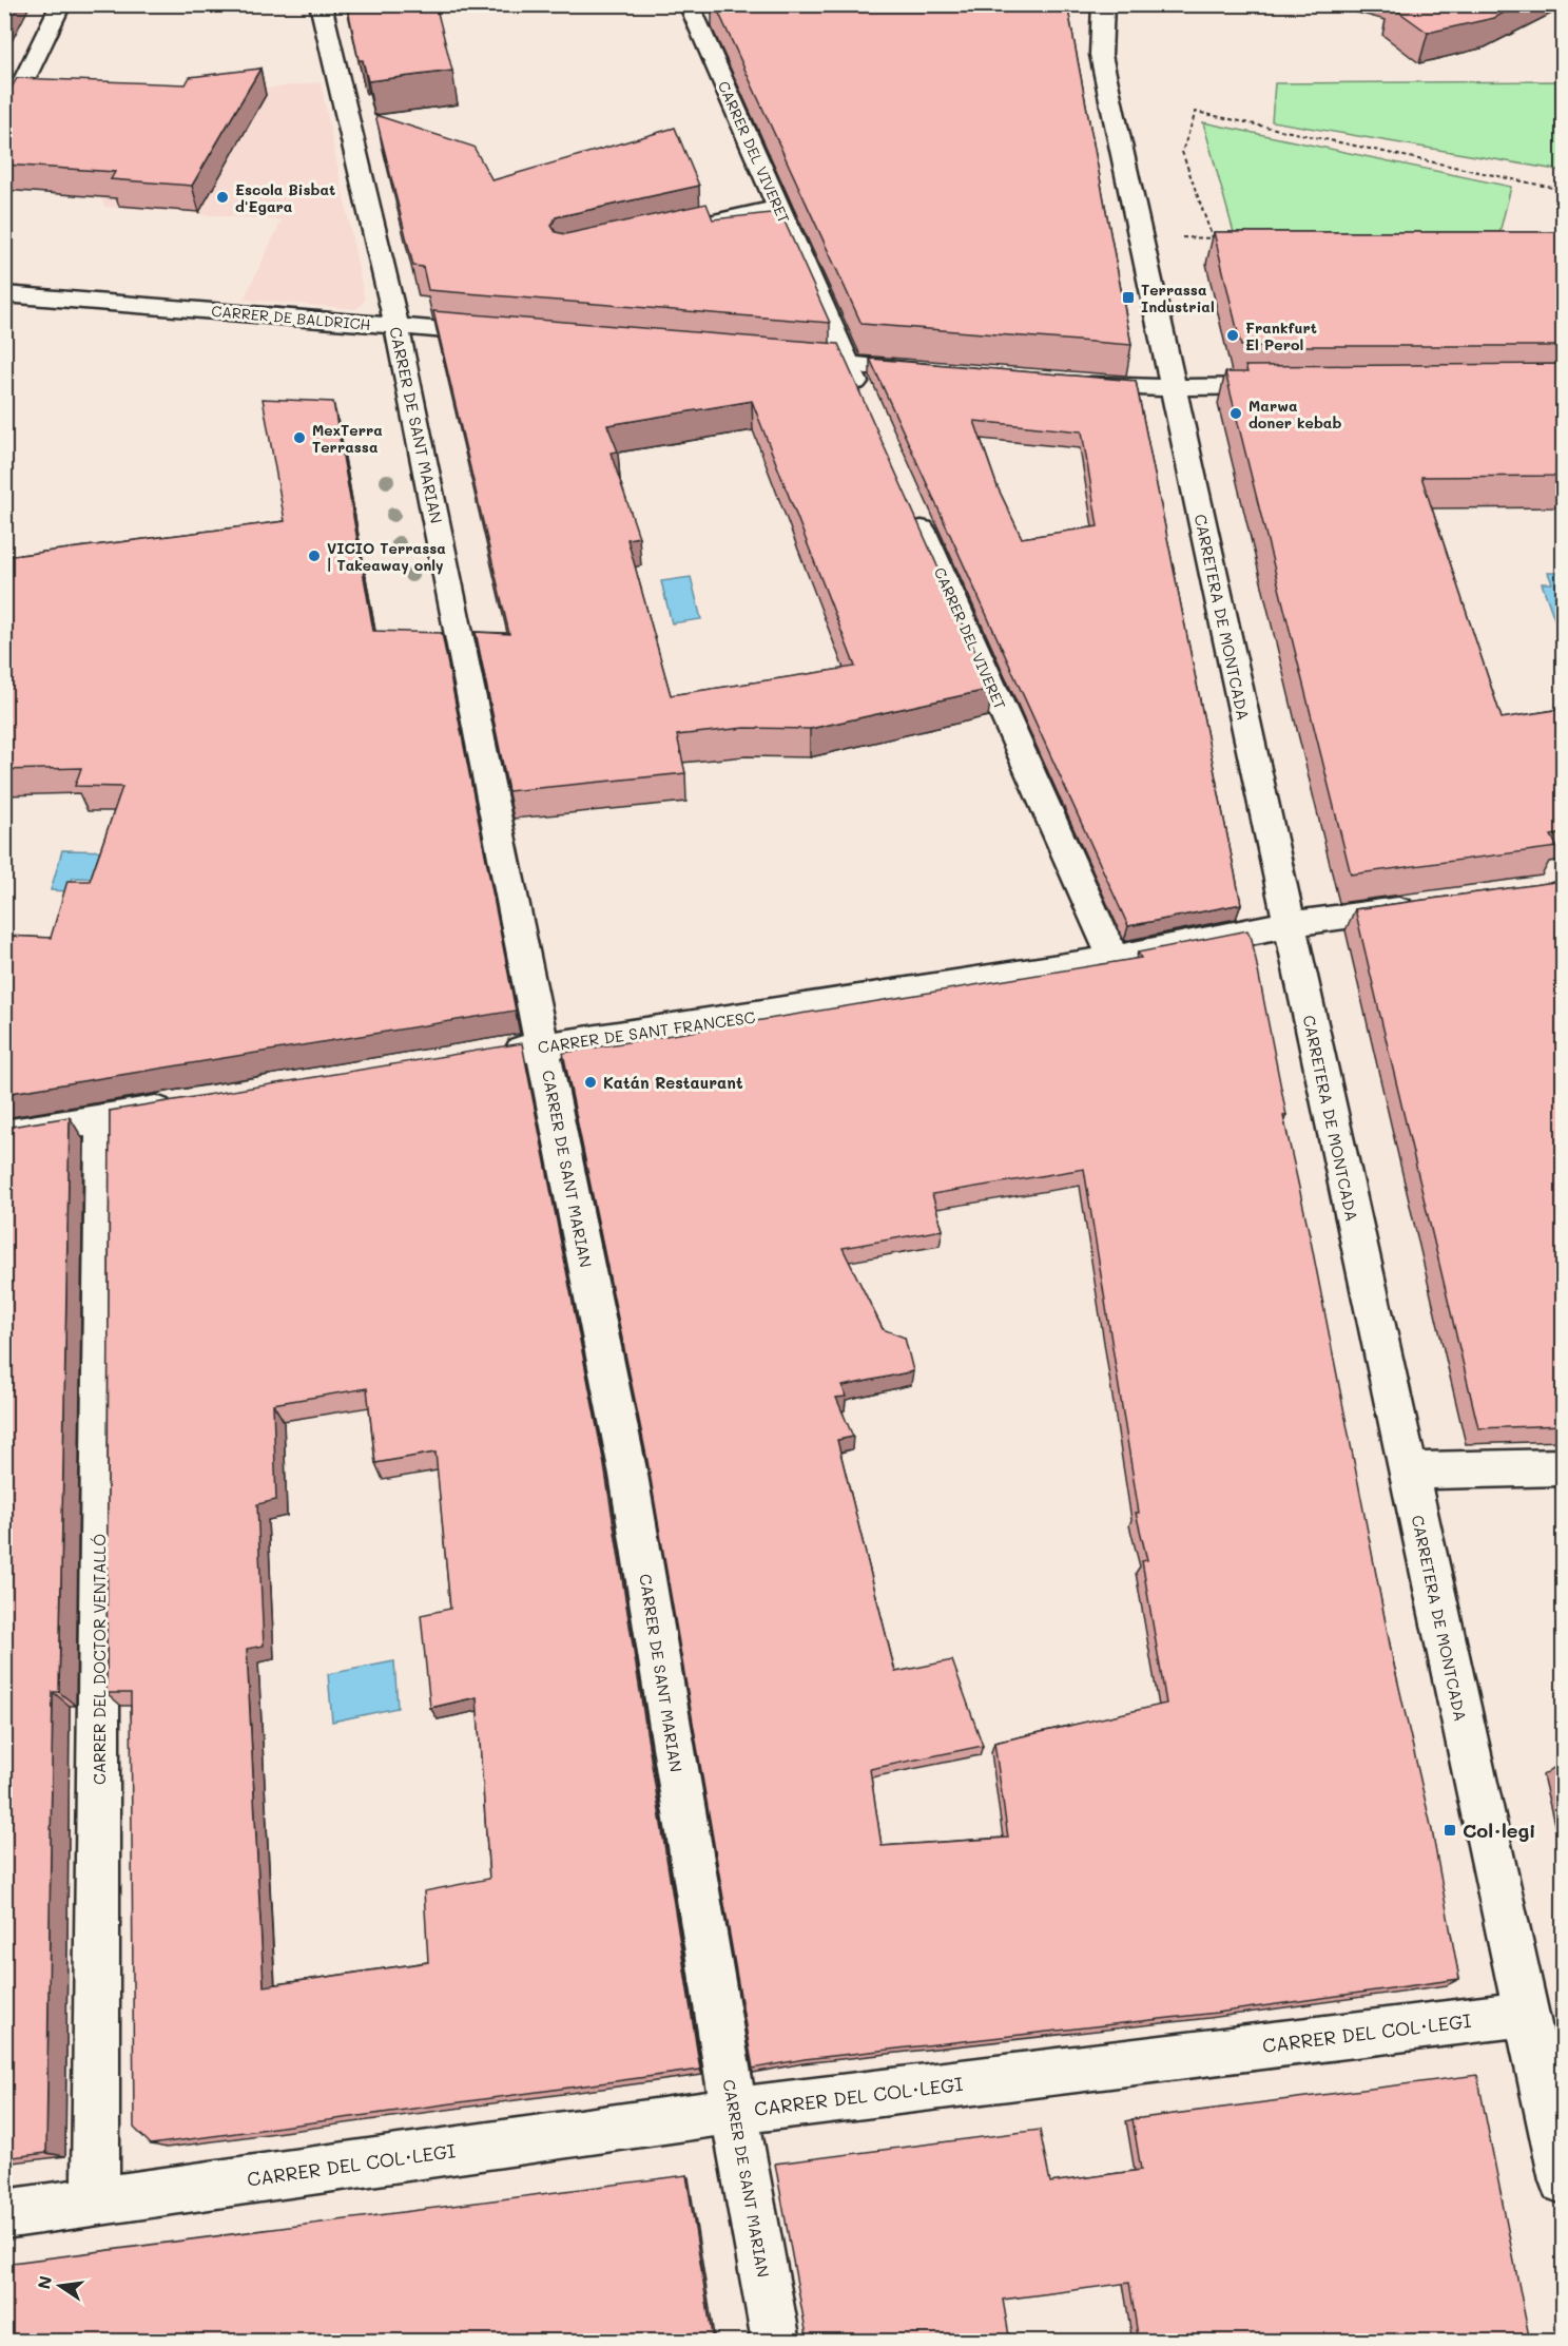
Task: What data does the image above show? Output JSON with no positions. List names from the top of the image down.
{
  "streets": {
    "street": [
      "CARRER DEL VIVERET",
      "CARRER DE BALDRICH",
      "CARRER DE SANT MARIAN",
      "CARRETERA DE MONTCADA",
      "CARRER DE SANT FRANCESC",
      "CARRER DEL DOCTOR VENTALLÓ",
      "CARRER DEL COL·LEGI"
    ]
  },
  "crossings": [
    ["CARRER DEL VIVERET", "CARRER DE SANT FRANCESC"],
    ["CARRER DE BALDRICH", "CARRER DE SANT MARIAN"],
    ["CARRER DE SANT MARIAN", "CARRER DE SANT FRANCESC"],
    ["CARRER DE SANT MARIAN", "CARRER DEL COL·LEGI"],
    ["CARRETERA DE MONTCADA", "CARRER DE SANT FRANCESC"],
    ["CARRETERA DE MONTCADA", "CARRER DEL COL·LEGI"],
    ["CARRER DEL DOCTOR VENTALLÓ", "CARRER DEL COL·LEGI"]
  ],
  "places": {
    "other": [
      "Escola Bisbat d'Egara",
      "Frankfurt El Perol",
      "Marwa doner kebab",
      "MexTerra Terrassa",
      "VICIO Terrassa | Takeaway only",
      "Katán Restaurant"
    ],
    "transit": ["Terrassa Industrial", "Col·legi"]
  },
  "north": "left"
}
